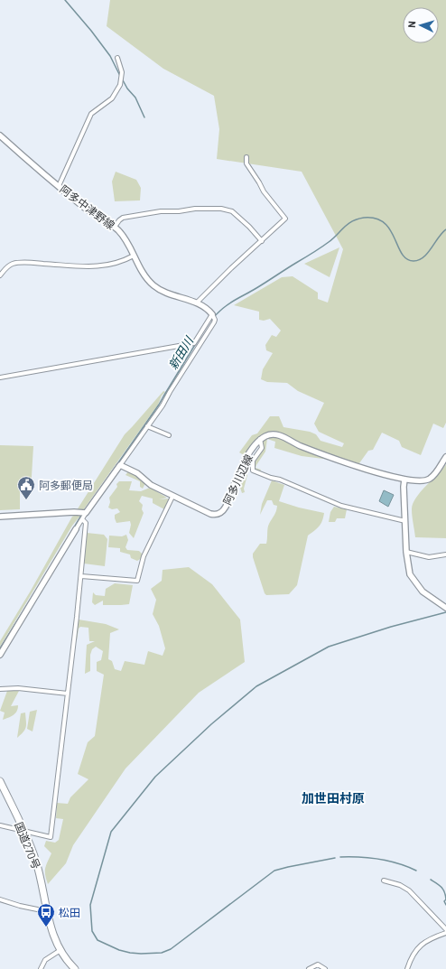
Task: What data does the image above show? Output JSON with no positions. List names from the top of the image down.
{
  "streets": {
    "highway": ["国道270号"],
    "street": ["阿多中津野線", "阿多川辺線"]
  },
  "districts": ["加世田村原"],
  "water": ["新田川"],
  "places": {
    "public building": ["阿多郵便局"],
    "bus stop": ["松田"]
  },
  "north": "left"
}
